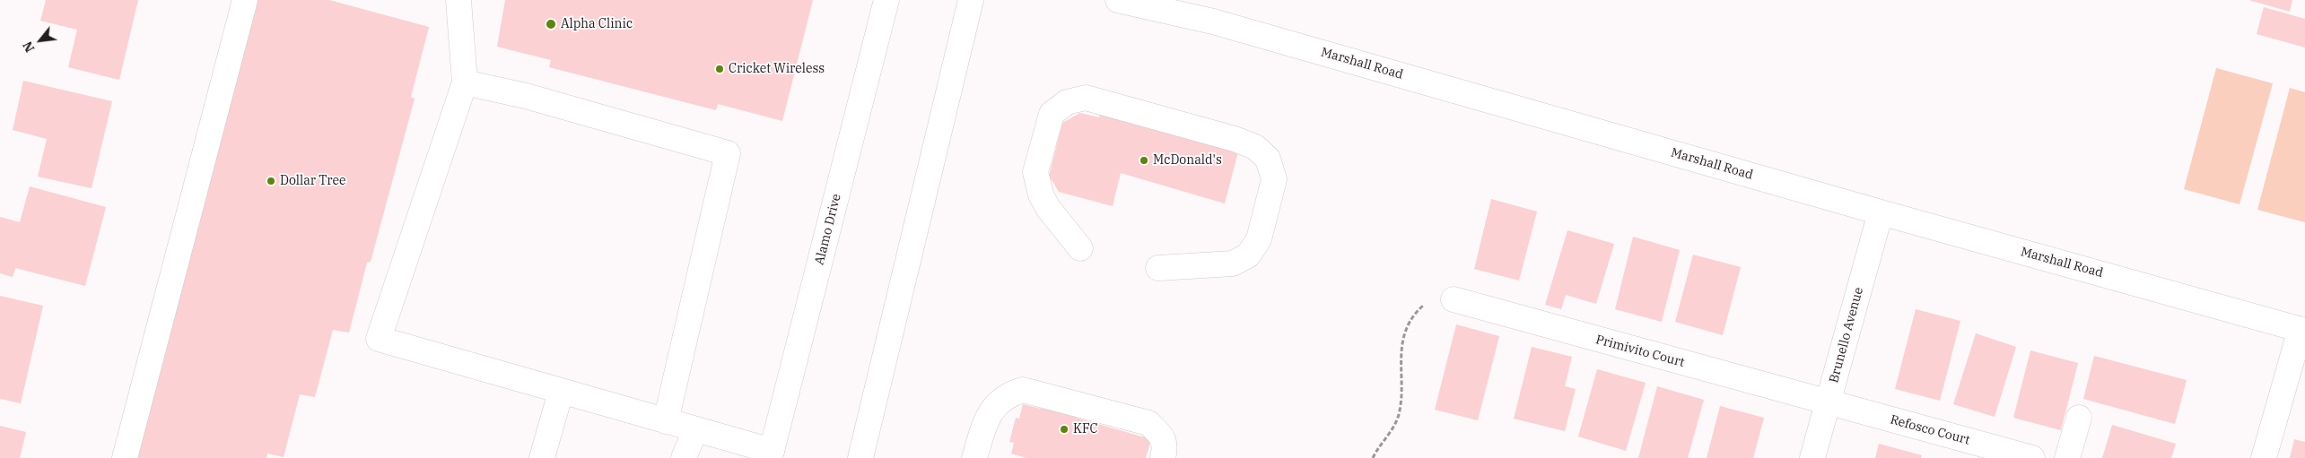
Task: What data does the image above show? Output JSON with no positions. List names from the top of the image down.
{
  "streets": {
    "street": [
      "Marshall Road",
      "Alamo Drive",
      "Brunello Avenue",
      "Primivito Court",
      "Refosco Court"
    ]
  },
  "crossings": [
    ["Marshall Road", "Brunello Avenue"],
    ["Brunello Avenue", "Primivito Court"],
    ["Brunello Avenue", "Refosco Court"],
    ["Primivito Court", "Refosco Court"]
  ],
  "places": [
    "Alpha Clinic",
    "Cricket Wireless",
    "McDonald's",
    "Dollar Tree",
    "KFC"
  ],
  "north": "bottom left"
}
